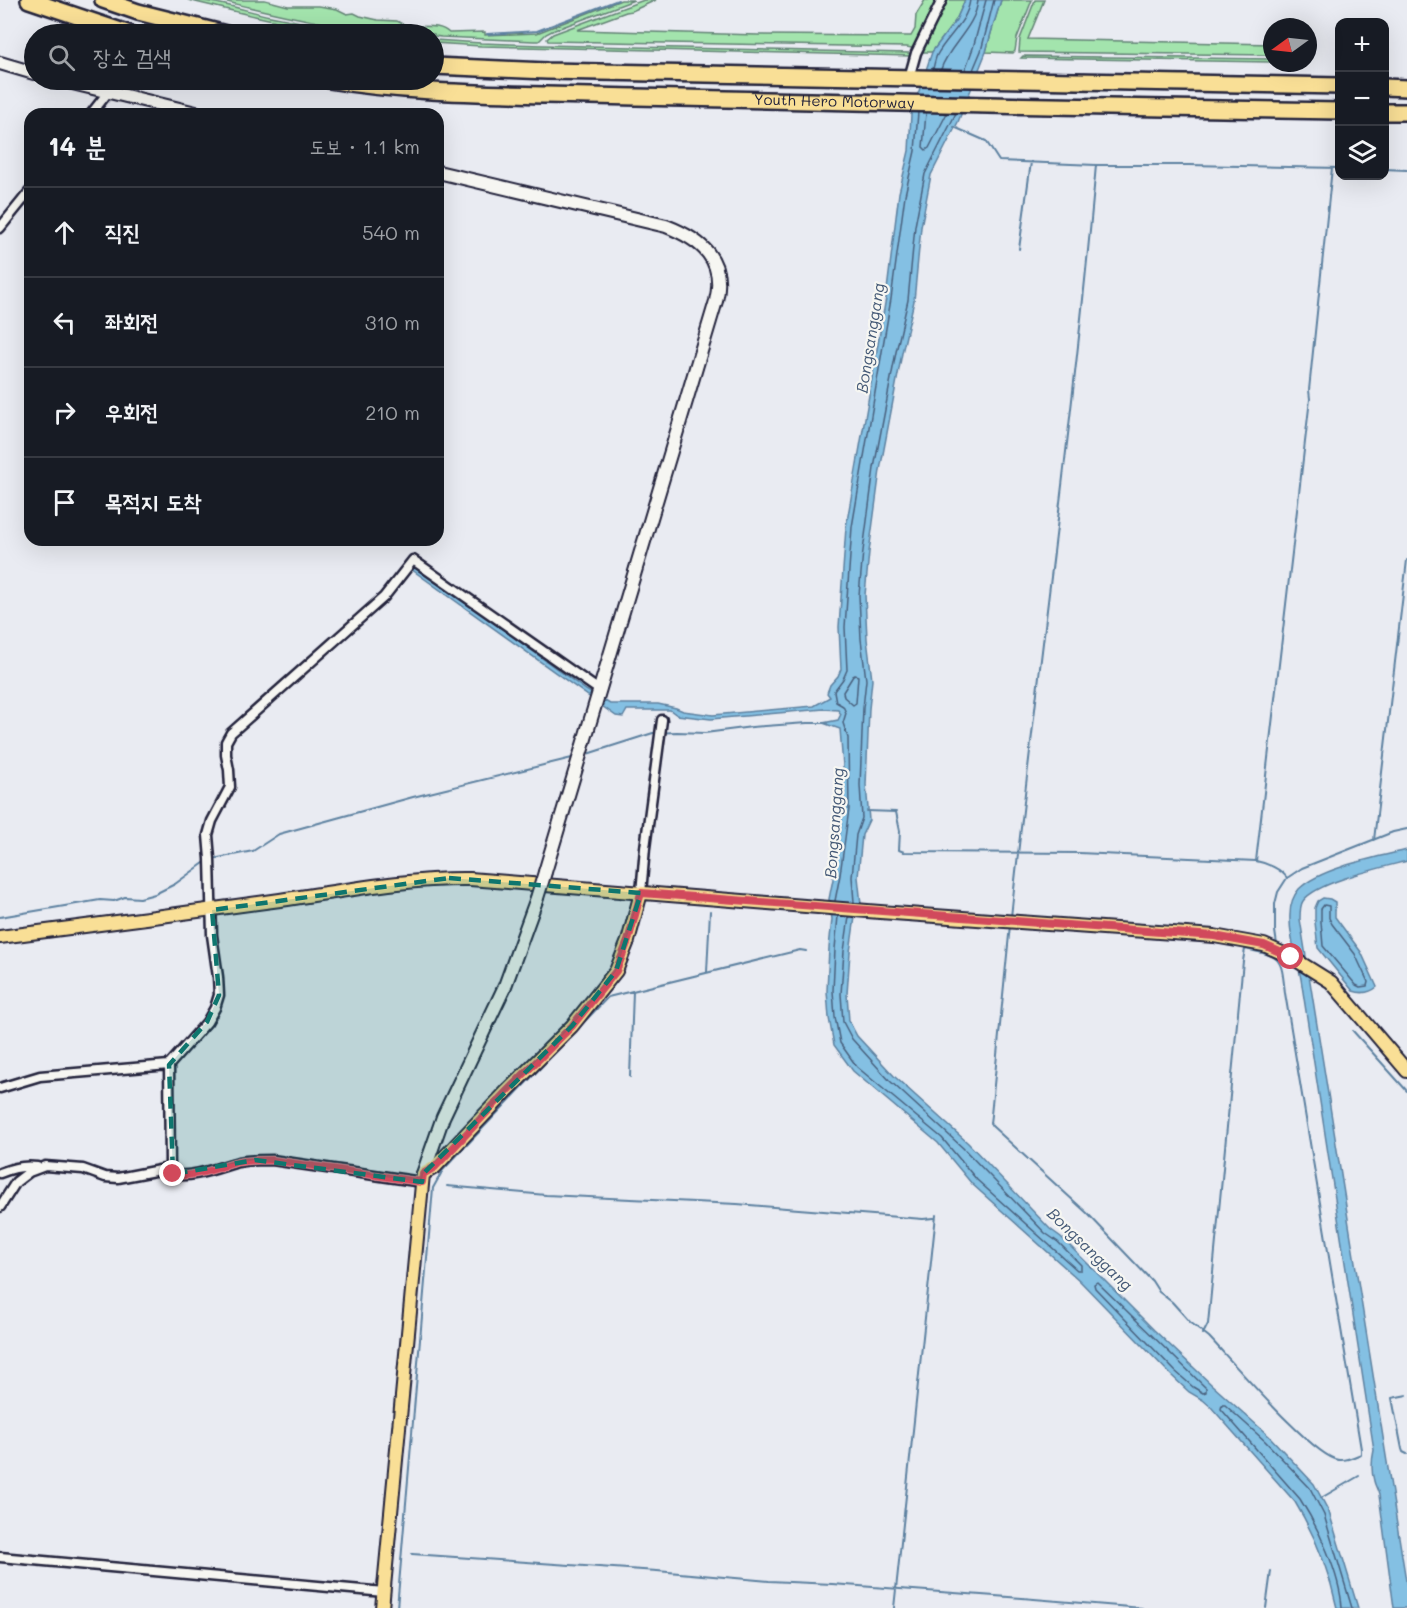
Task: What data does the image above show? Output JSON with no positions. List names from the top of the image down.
{
  "streets": {
    "highway": ["Youth Hero Motorway"]
  },
  "water": ["Bongsanggang"],
  "north": "left",
  "page": {
    "map_buttons": ["+", "−"],
    "search": "장소 검색",
    "heading": ["14 분", "도보 · 1.1 km"],
    "list": [
      ["직진", "540 m"],
      ["좌회전", "310 m"],
      ["우회전", "210 m"],
      "목적지 도착"
    ]
  }
}
